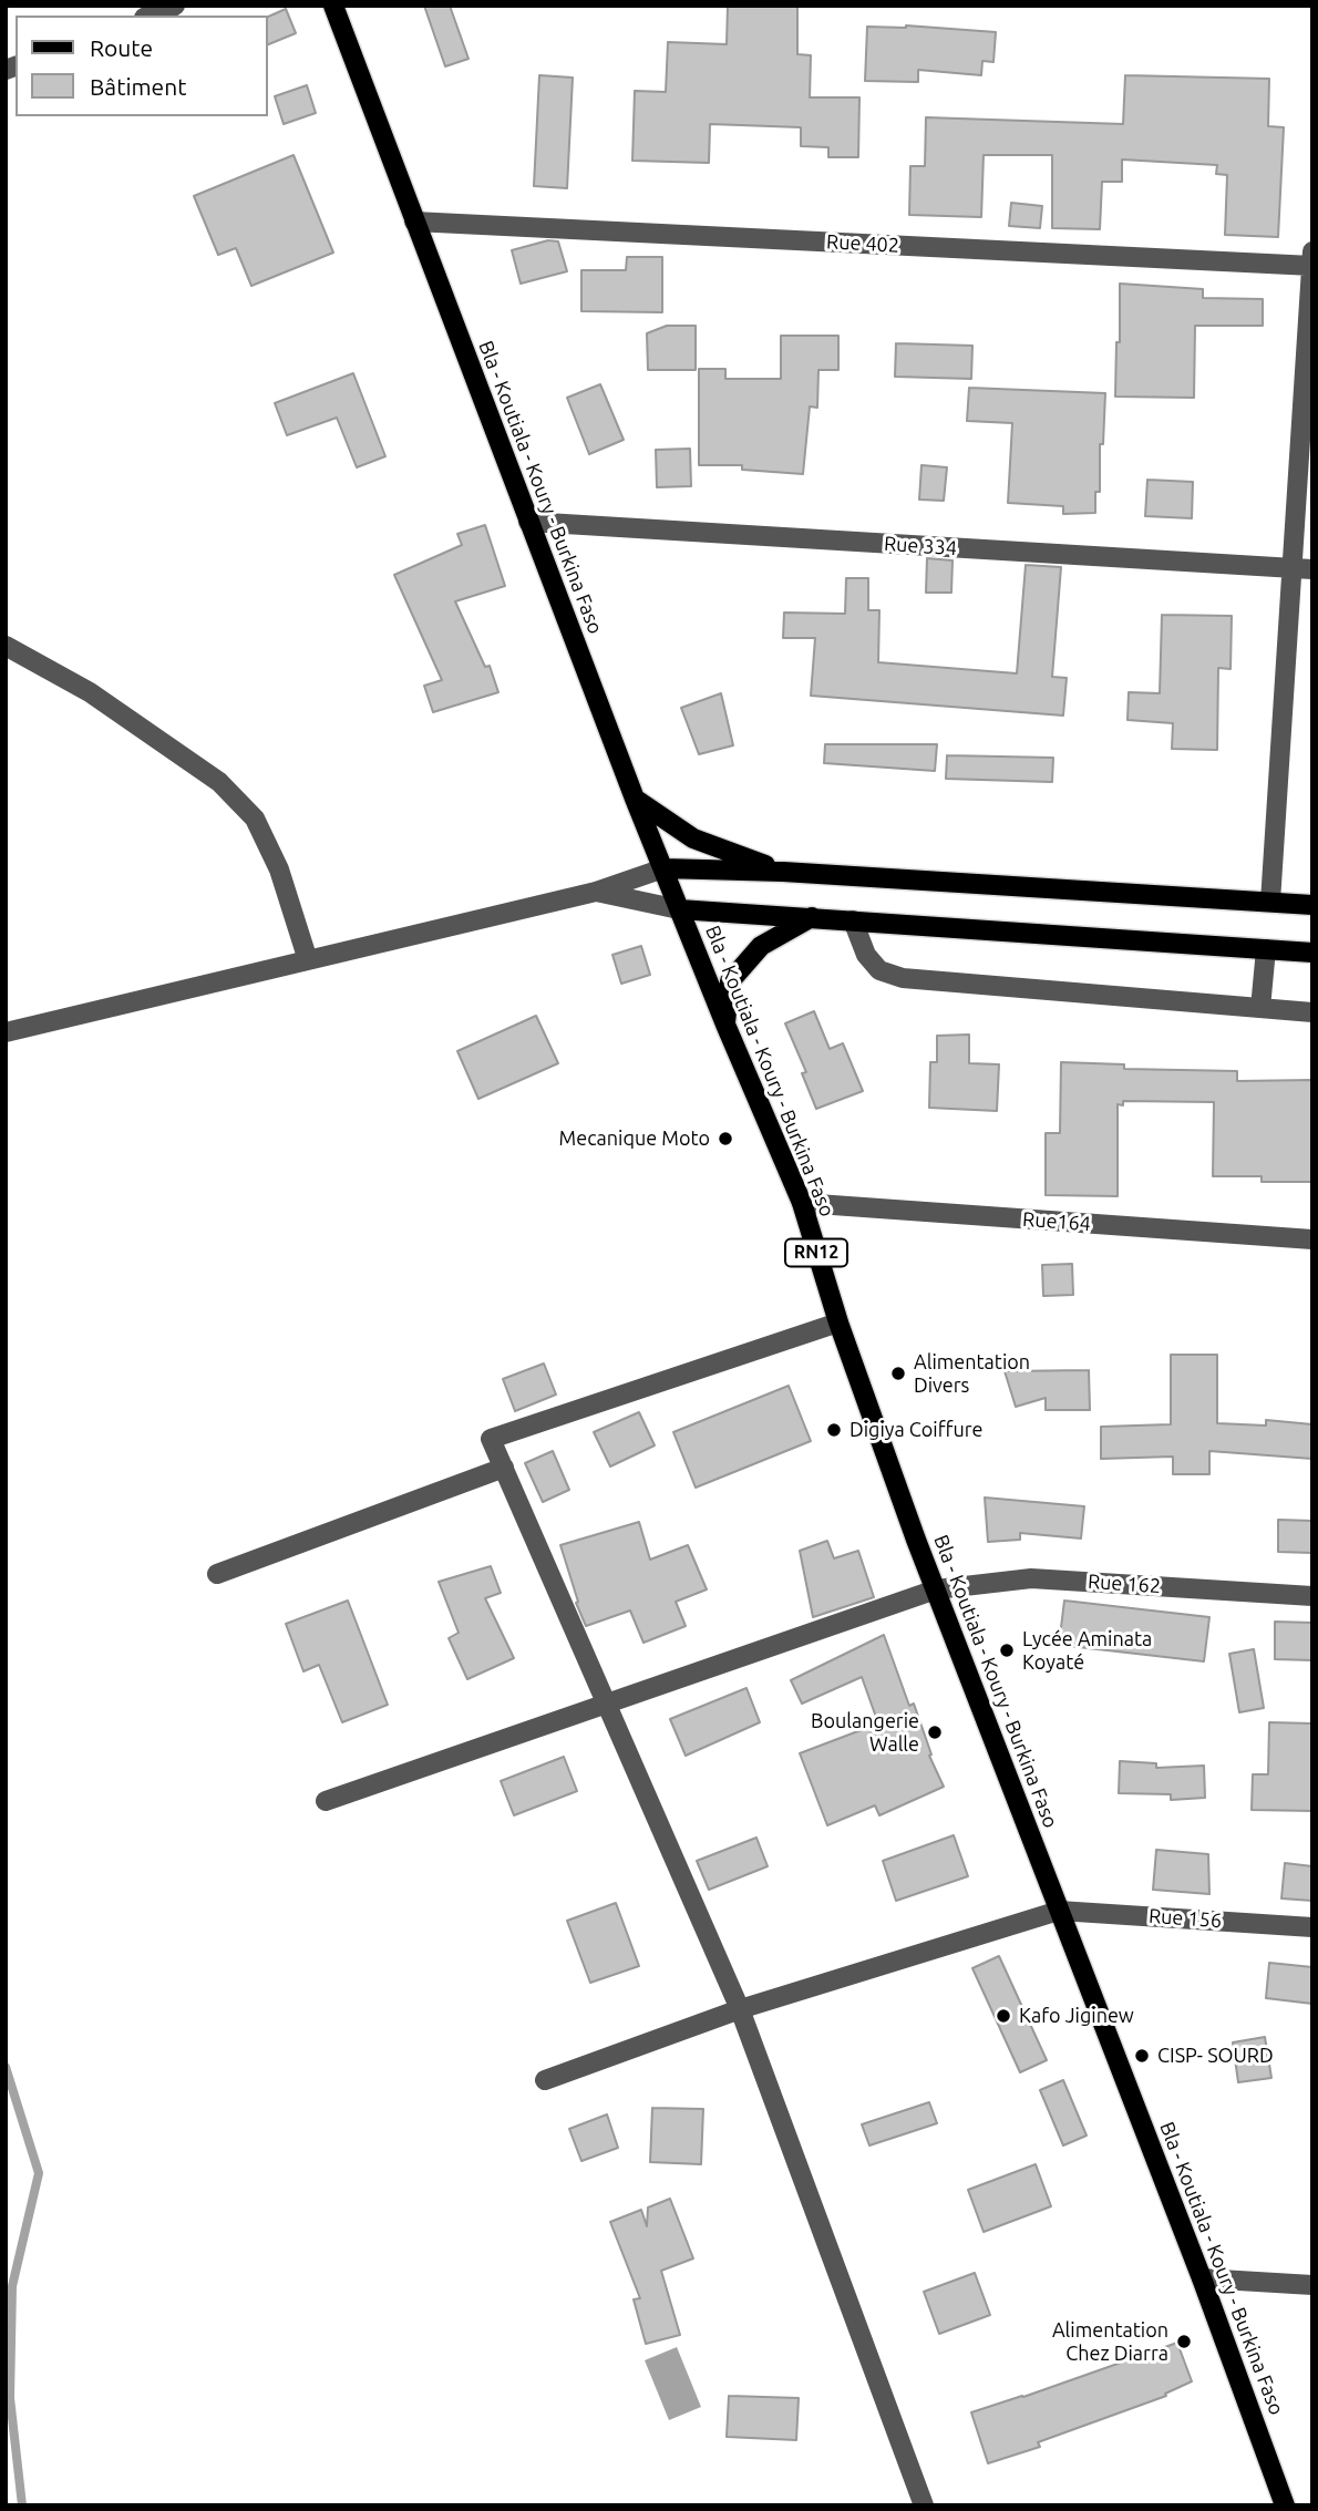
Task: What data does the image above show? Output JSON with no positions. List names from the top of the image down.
{
  "streets": {
    "main road": ["Bla - Koutiala - Koury - Burkina Faso", "RN12"],
    "street": [
      "Rue 402",
      "Rue 334",
      "Rue164",
      "Rue 162",
      "Rue 156"
    ]
  },
  "crossings": [
    ["Rue 402", "Bla - Koutiala - Koury - Burkina Faso"],
    ["Bla - Koutiala - Koury - Burkina Faso", "Rue 334"],
    ["Bla - Koutiala - Koury - Burkina Faso", "Rue164"],
    ["Bla - Koutiala - Koury - Burkina Faso", "Rue 162"],
    ["Bla - Koutiala - Koury - Burkina Faso", "Rue 156"]
  ],
  "places": [
    "Mecanique Moto",
    "Alimentation Divers",
    "Digiya Coiffure",
    "Lycée Aminata Koyaté",
    "Boulangerie Walle",
    "Kafo Jiginew",
    "CISP- SOURD",
    "Alimentation Chez Diarra"
  ],
  "legend": ["Route", "Bâtiment"]
}
